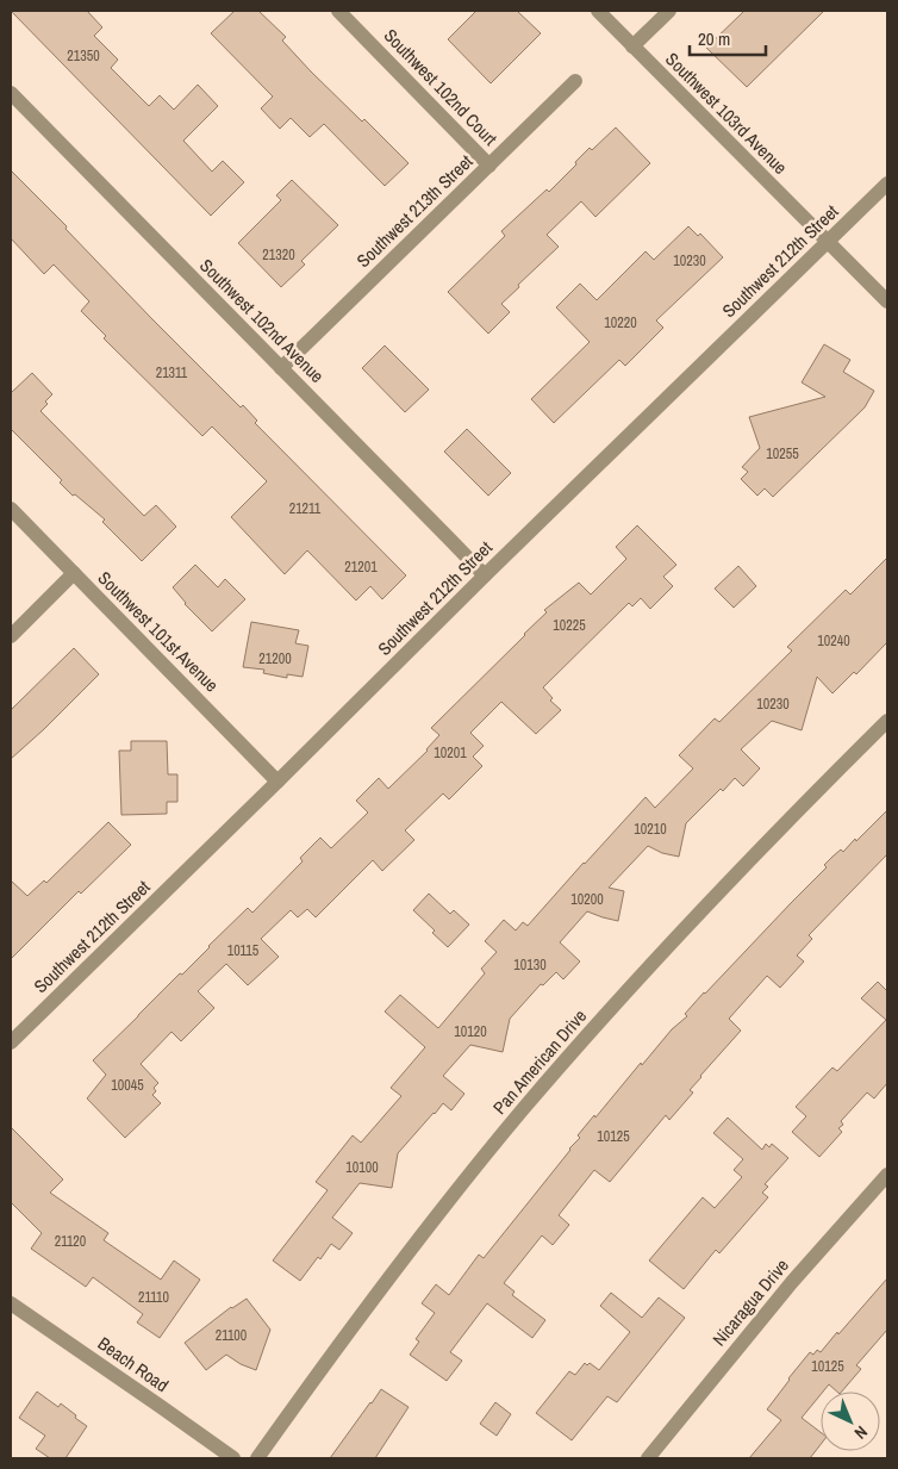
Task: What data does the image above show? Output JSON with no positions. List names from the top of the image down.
{
  "streets": {
    "street": [
      "Southwest 102nd Court",
      "Southwest 103rd Avenue",
      "Southwest 213th Street",
      "Southwest 212th Street",
      "Southwest 102nd Avenue",
      "Southwest 101st Avenue",
      "Pan American Drive",
      "Nicaragua Drive",
      "Beach Road"
    ]
  },
  "crossings": [
    ["Southwest 102nd Court", "Southwest 213th Street"],
    ["Southwest 103rd Avenue", "Southwest 212th Street"],
    ["Southwest 213th Street", "Southwest 102nd Avenue"],
    ["Southwest 212th Street", "Southwest 102nd Avenue"],
    ["Southwest 212th Street", "Southwest 101st Avenue"]
  ],
  "house_numbers": [
    "21350",
    "21320",
    "10230",
    "10220",
    "21311",
    "10255",
    "21211",
    "21201",
    "10225",
    "10240",
    "21200",
    "10230",
    "10201",
    "10210",
    "10200",
    "10115",
    "10130",
    "10120",
    "10045",
    "10125",
    "10100",
    "21120",
    "21110",
    "21100",
    "10125"
  ],
  "scale_bar": "20 m",
  "north": "bottom right"
}
